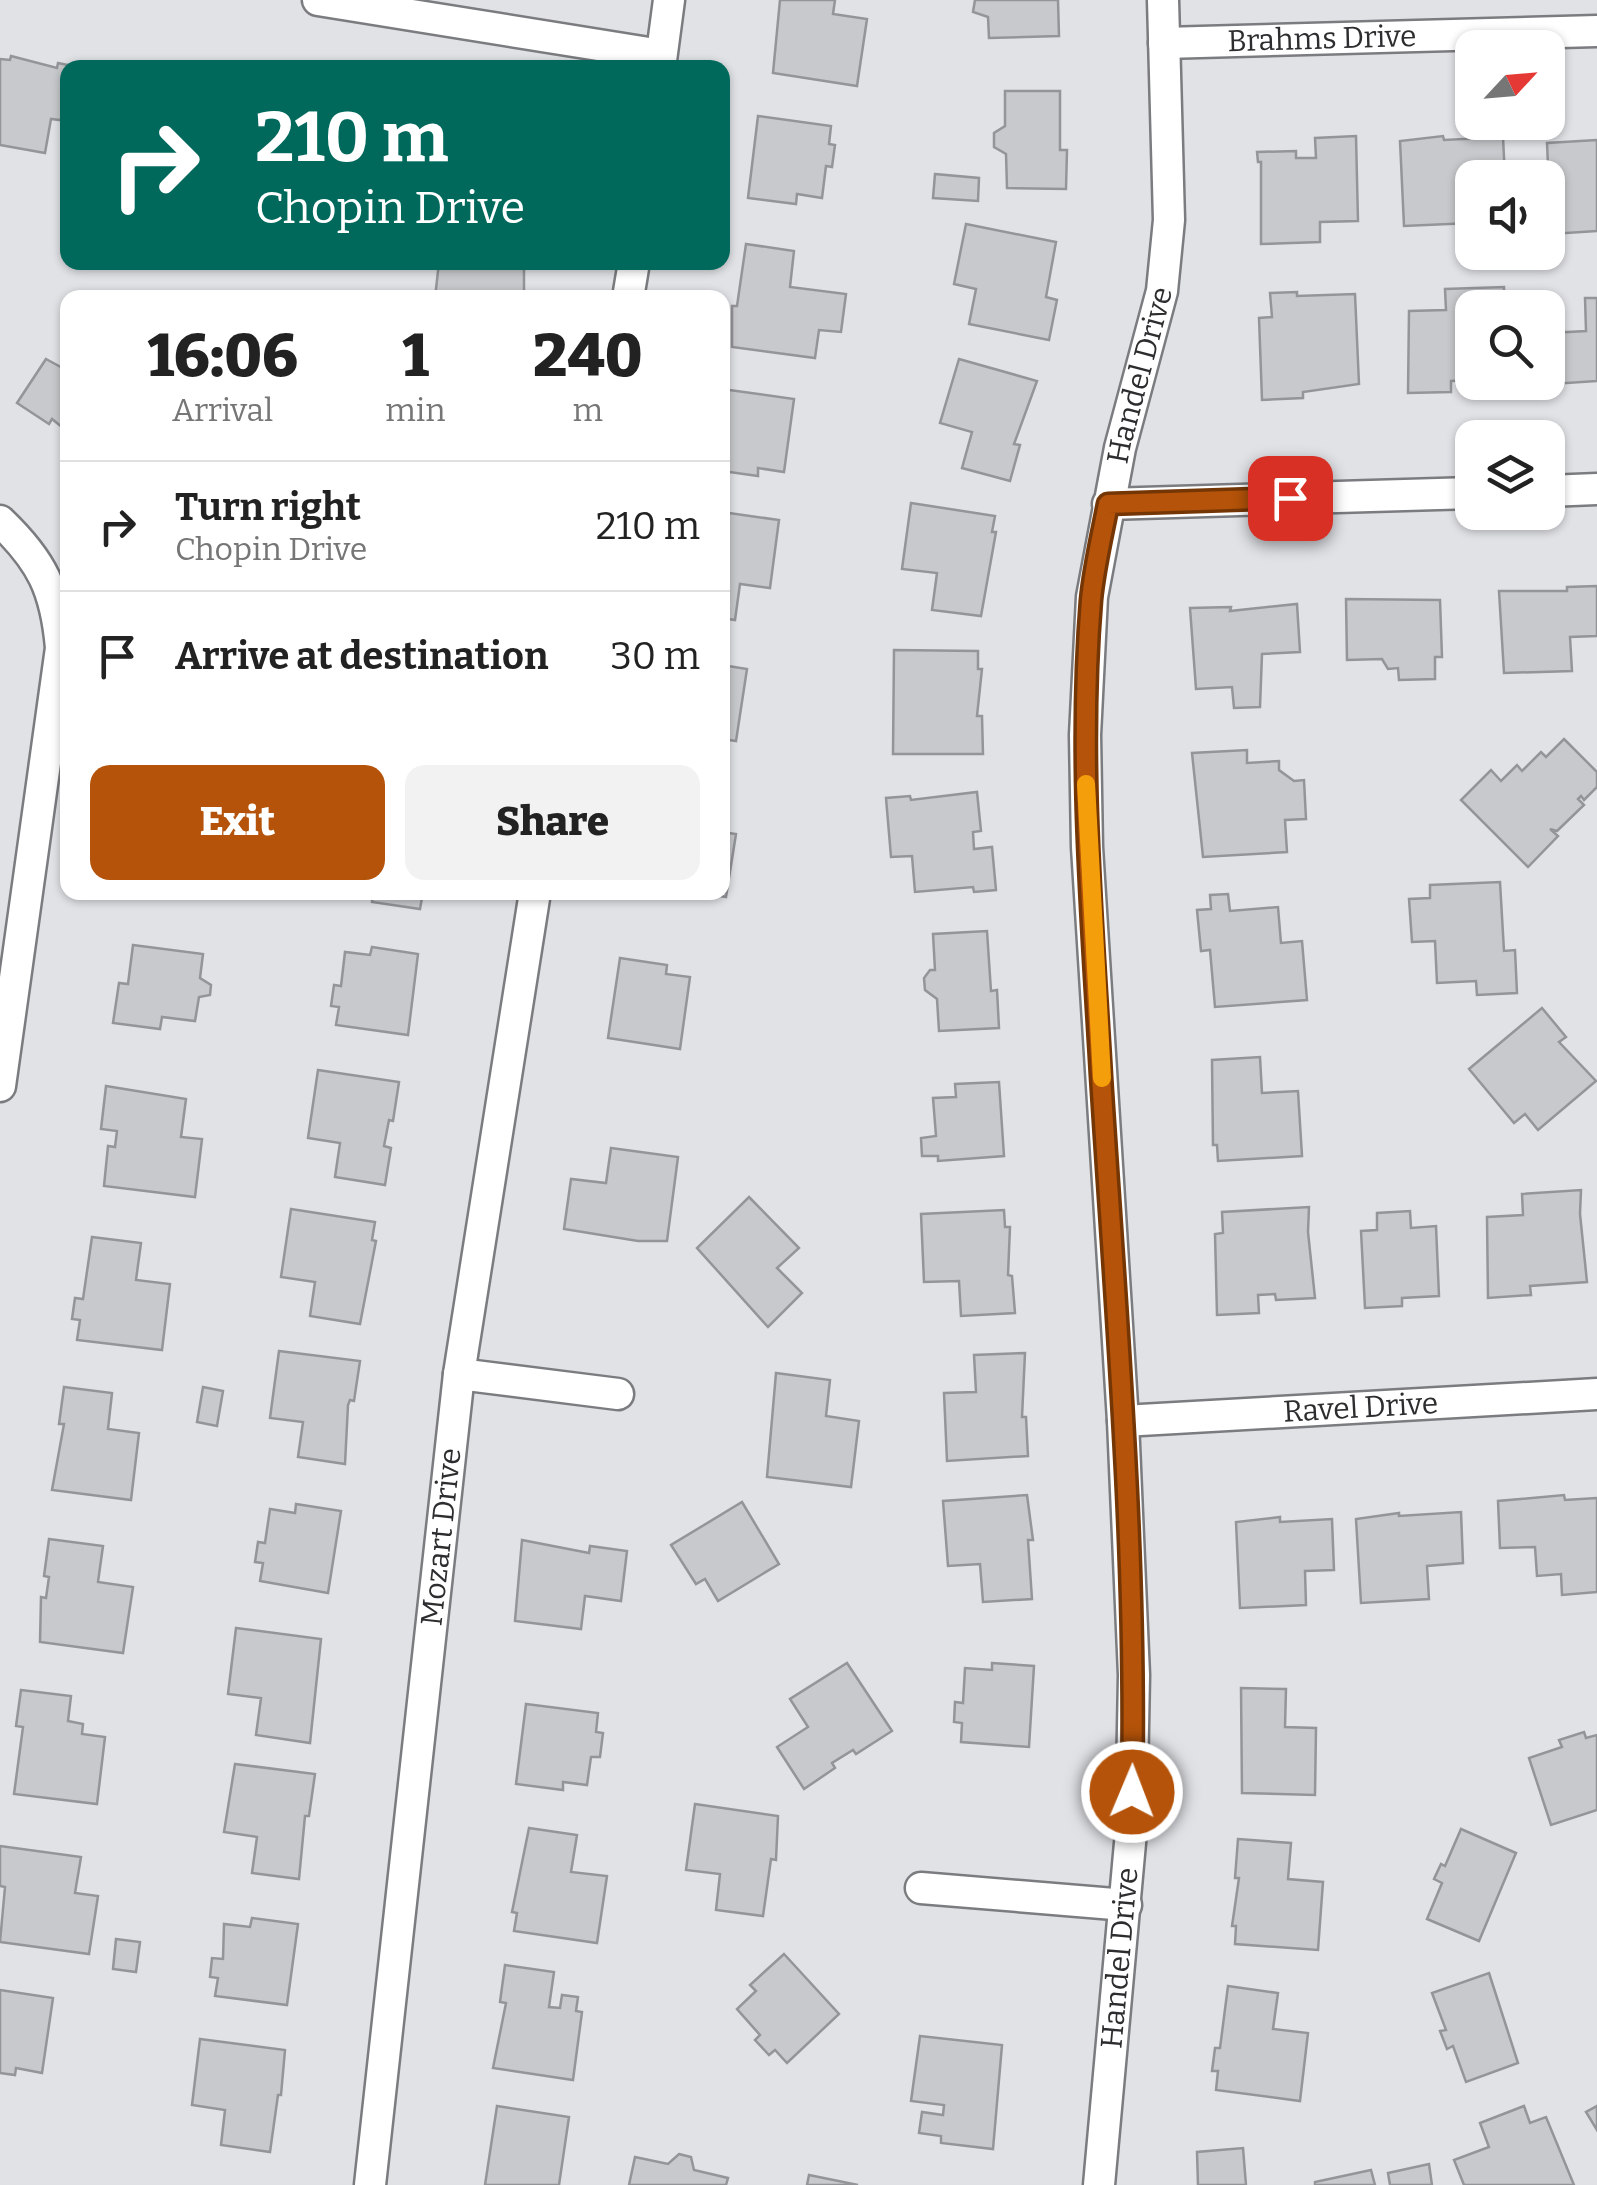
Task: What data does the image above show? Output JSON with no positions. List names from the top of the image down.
{
  "streets": {
    "street": [
      "Brahms Drive",
      "Handel Drive",
      "Ravel Drive",
      "Mozart Drive"
    ]
  },
  "crossings": [
    ["Brahms Drive", "Handel Drive"],
    ["Handel Drive", "Ravel Drive"]
  ],
  "north": "top right",
  "page": {
    "turn": ["210 m", "Chopin Drive"],
    "eta": [
      "16:06",
      "Arrival",
      "1",
      "min",
      "240",
      "m"
    ],
    "list": [
      {
        "name": "Turn right",
        "note": "Chopin Drive",
        "value": "210 m"
      },
      {
        "name": "Arrive at destination",
        "value": "30 m"
      }
    ],
    "buttons": ["Exit", "Share"]
  }
}
